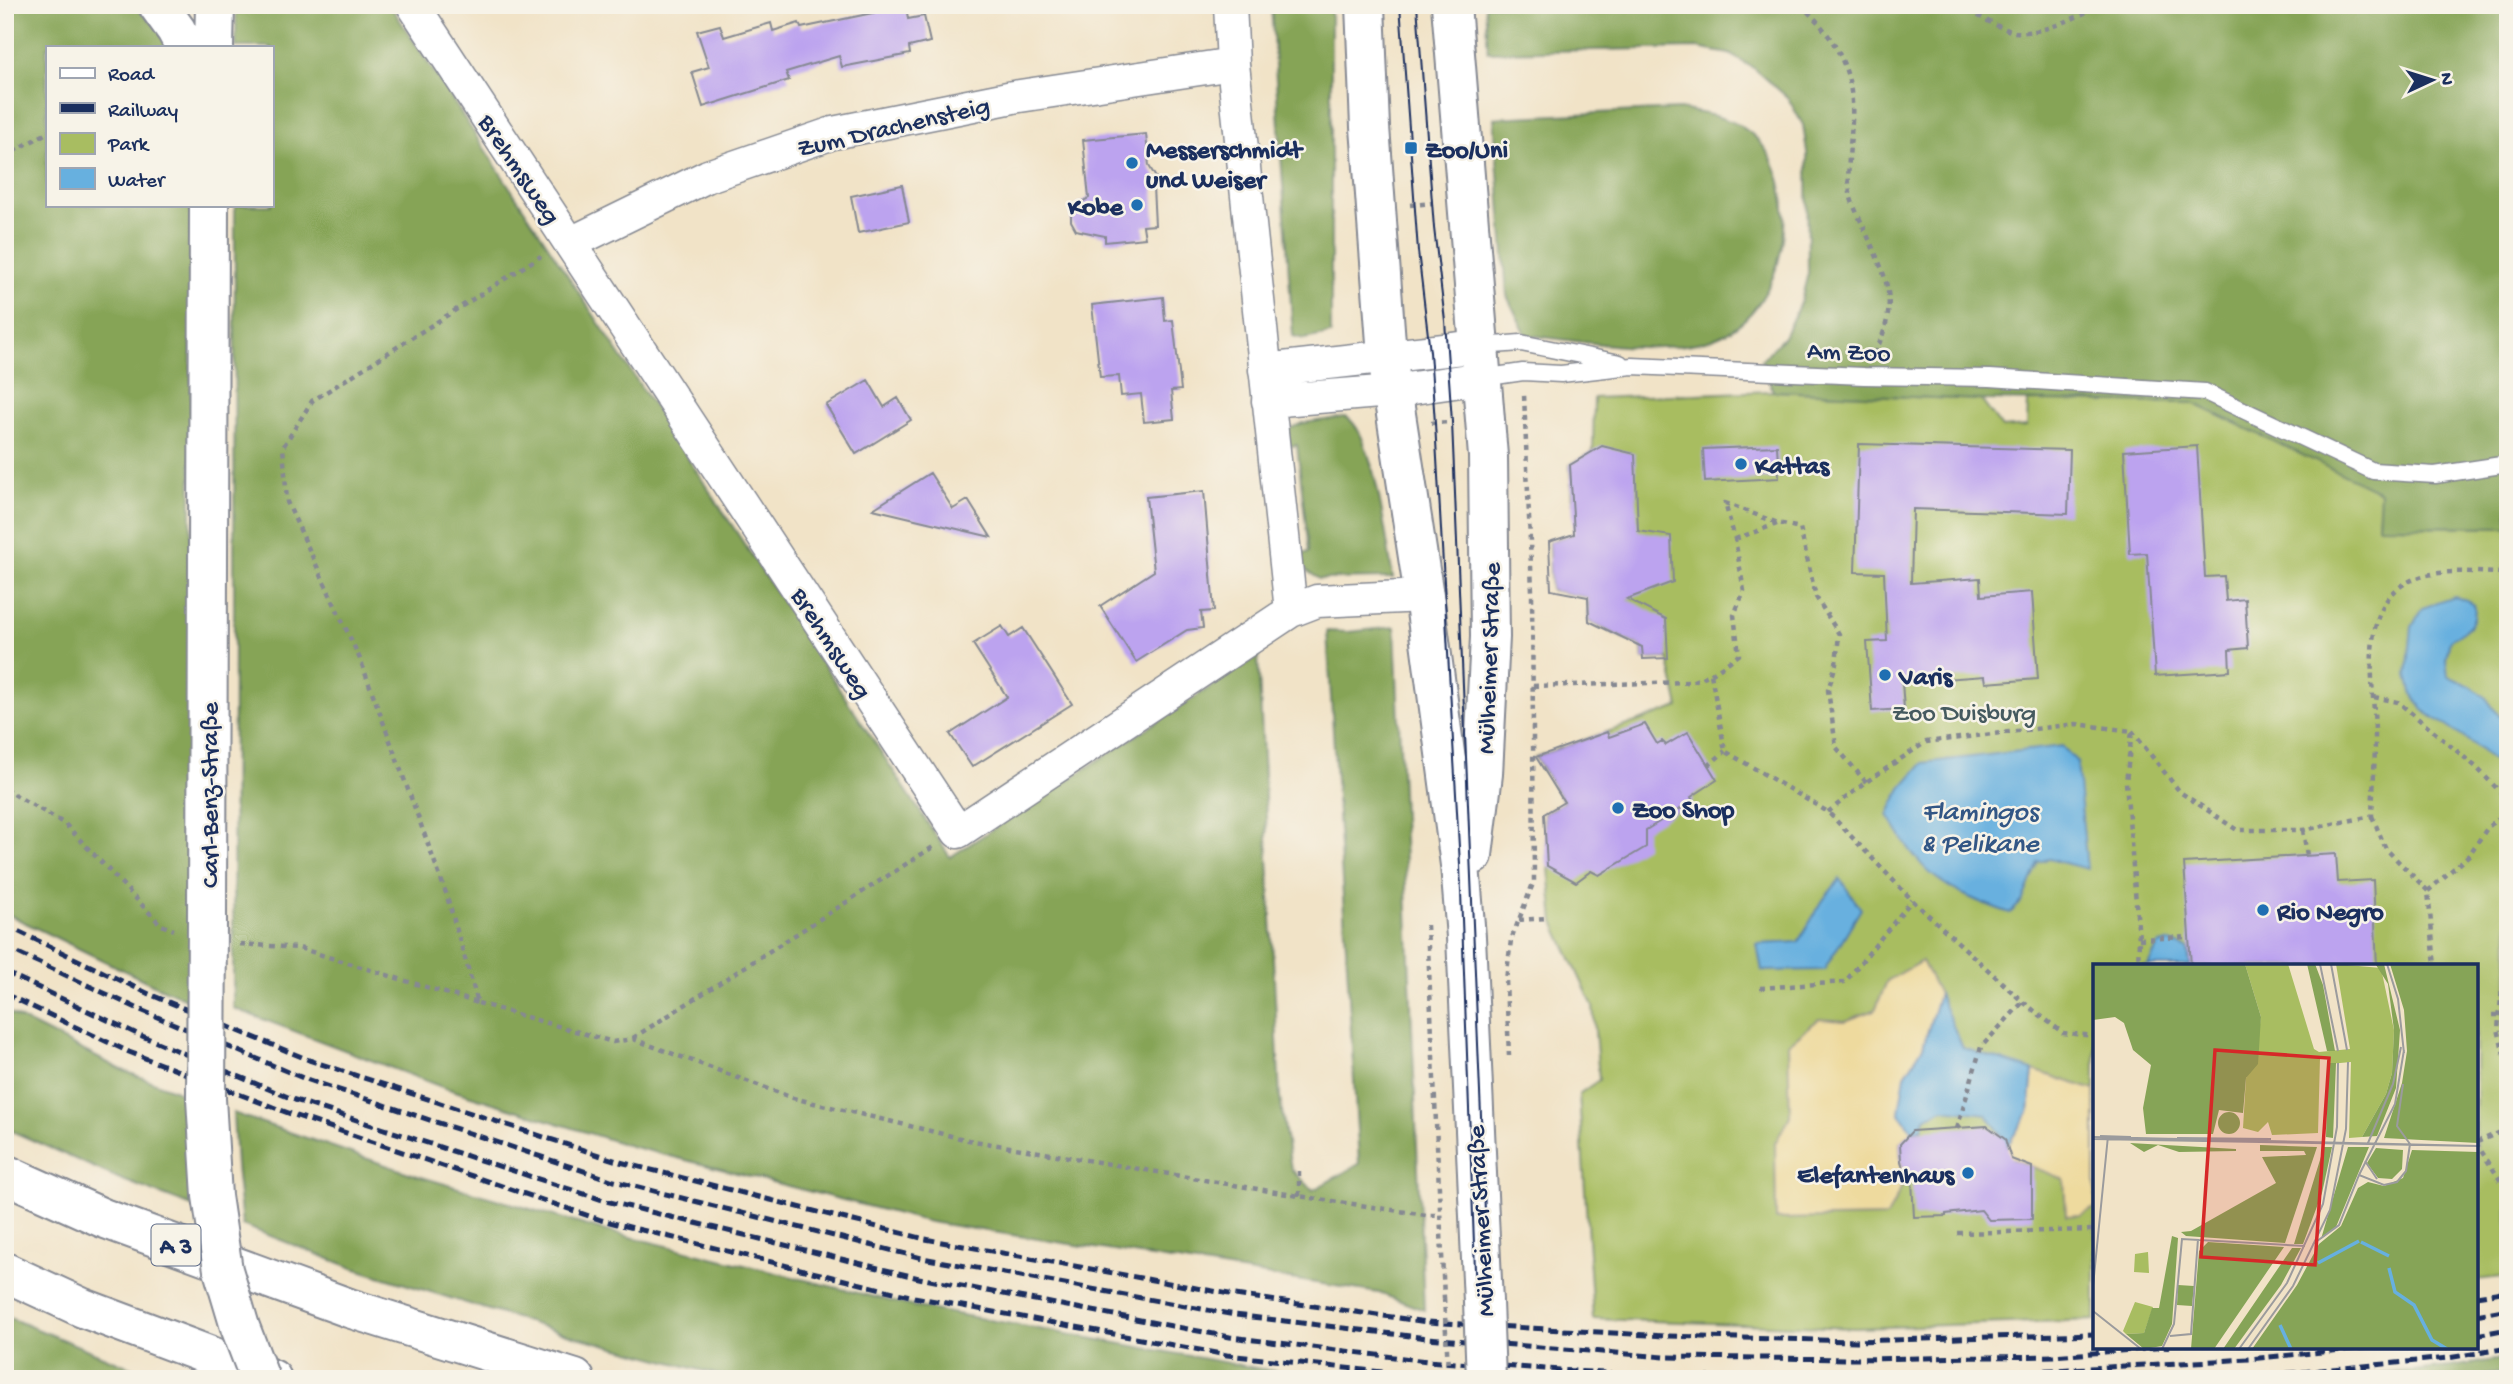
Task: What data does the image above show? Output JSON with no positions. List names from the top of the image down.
{
  "streets": {
    "main road": ["Mülheimer Straße", "Carl-Benz-Straße", "A 3"],
    "street": ["Zum Drachensteig", "Brehmsweg"],
    "lane": ["Am Zoo"]
  },
  "crossings": [
    ["Zum Drachensteig", "Brehmsweg"],
    ["Am Zoo", "Mülheimer Straße"]
  ],
  "water": ["Flamingos & Pelikane"],
  "parks": ["Zoo Duisburg"],
  "places": {
    "transit": ["Zoo/Uni"],
    "other": [
      "Messerschmidt und Weiser",
      "Kobe",
      "Kattas",
      "Varis",
      "Zoo Shop",
      "Rio Negro",
      "Elefantenhaus"
    ]
  },
  "legend": [
    "Road",
    "Railway",
    "Park",
    "Water"
  ],
  "north": "right"
}
